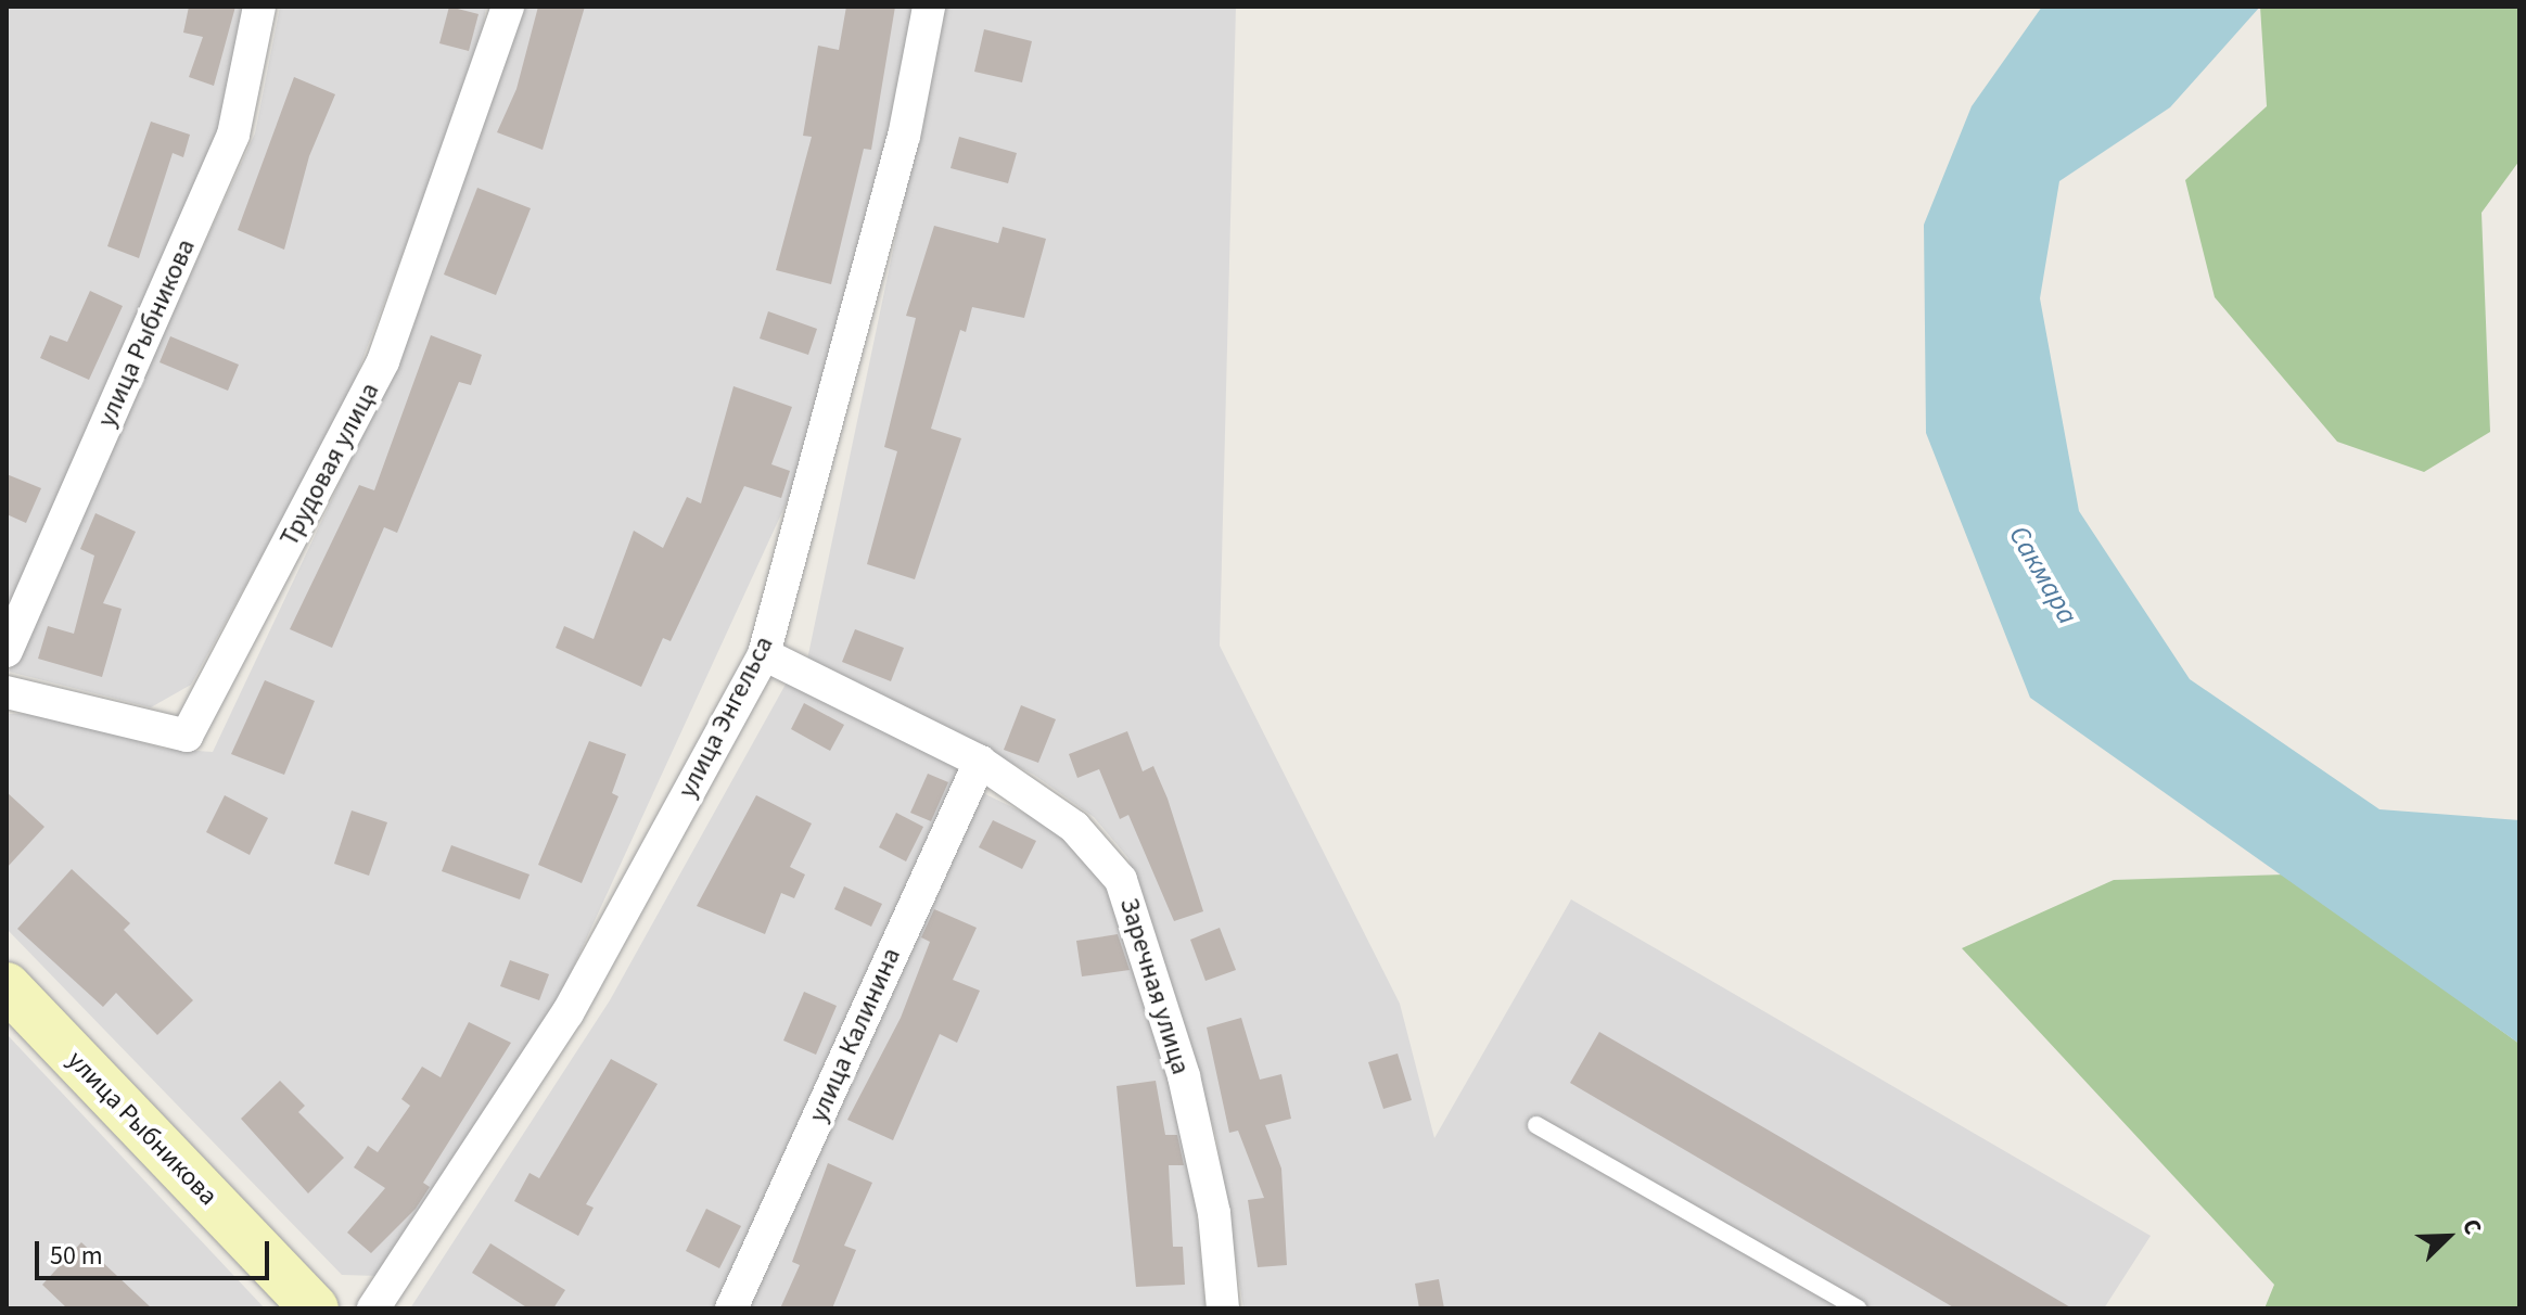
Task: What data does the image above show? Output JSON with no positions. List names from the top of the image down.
{
  "streets": {
    "street": [
      "улица Рыбникова",
      "Трудовая улица",
      "улица Энгельса",
      "Заречная улица",
      "улица Калинина"
    ]
  },
  "crossings": [
    ["улица Энгельса", "Заречная улица"],
    ["Заречная улица", "улица Калинина"]
  ],
  "water": ["Сакмара"],
  "scale_bar": "50 m",
  "north": "top right"
}
